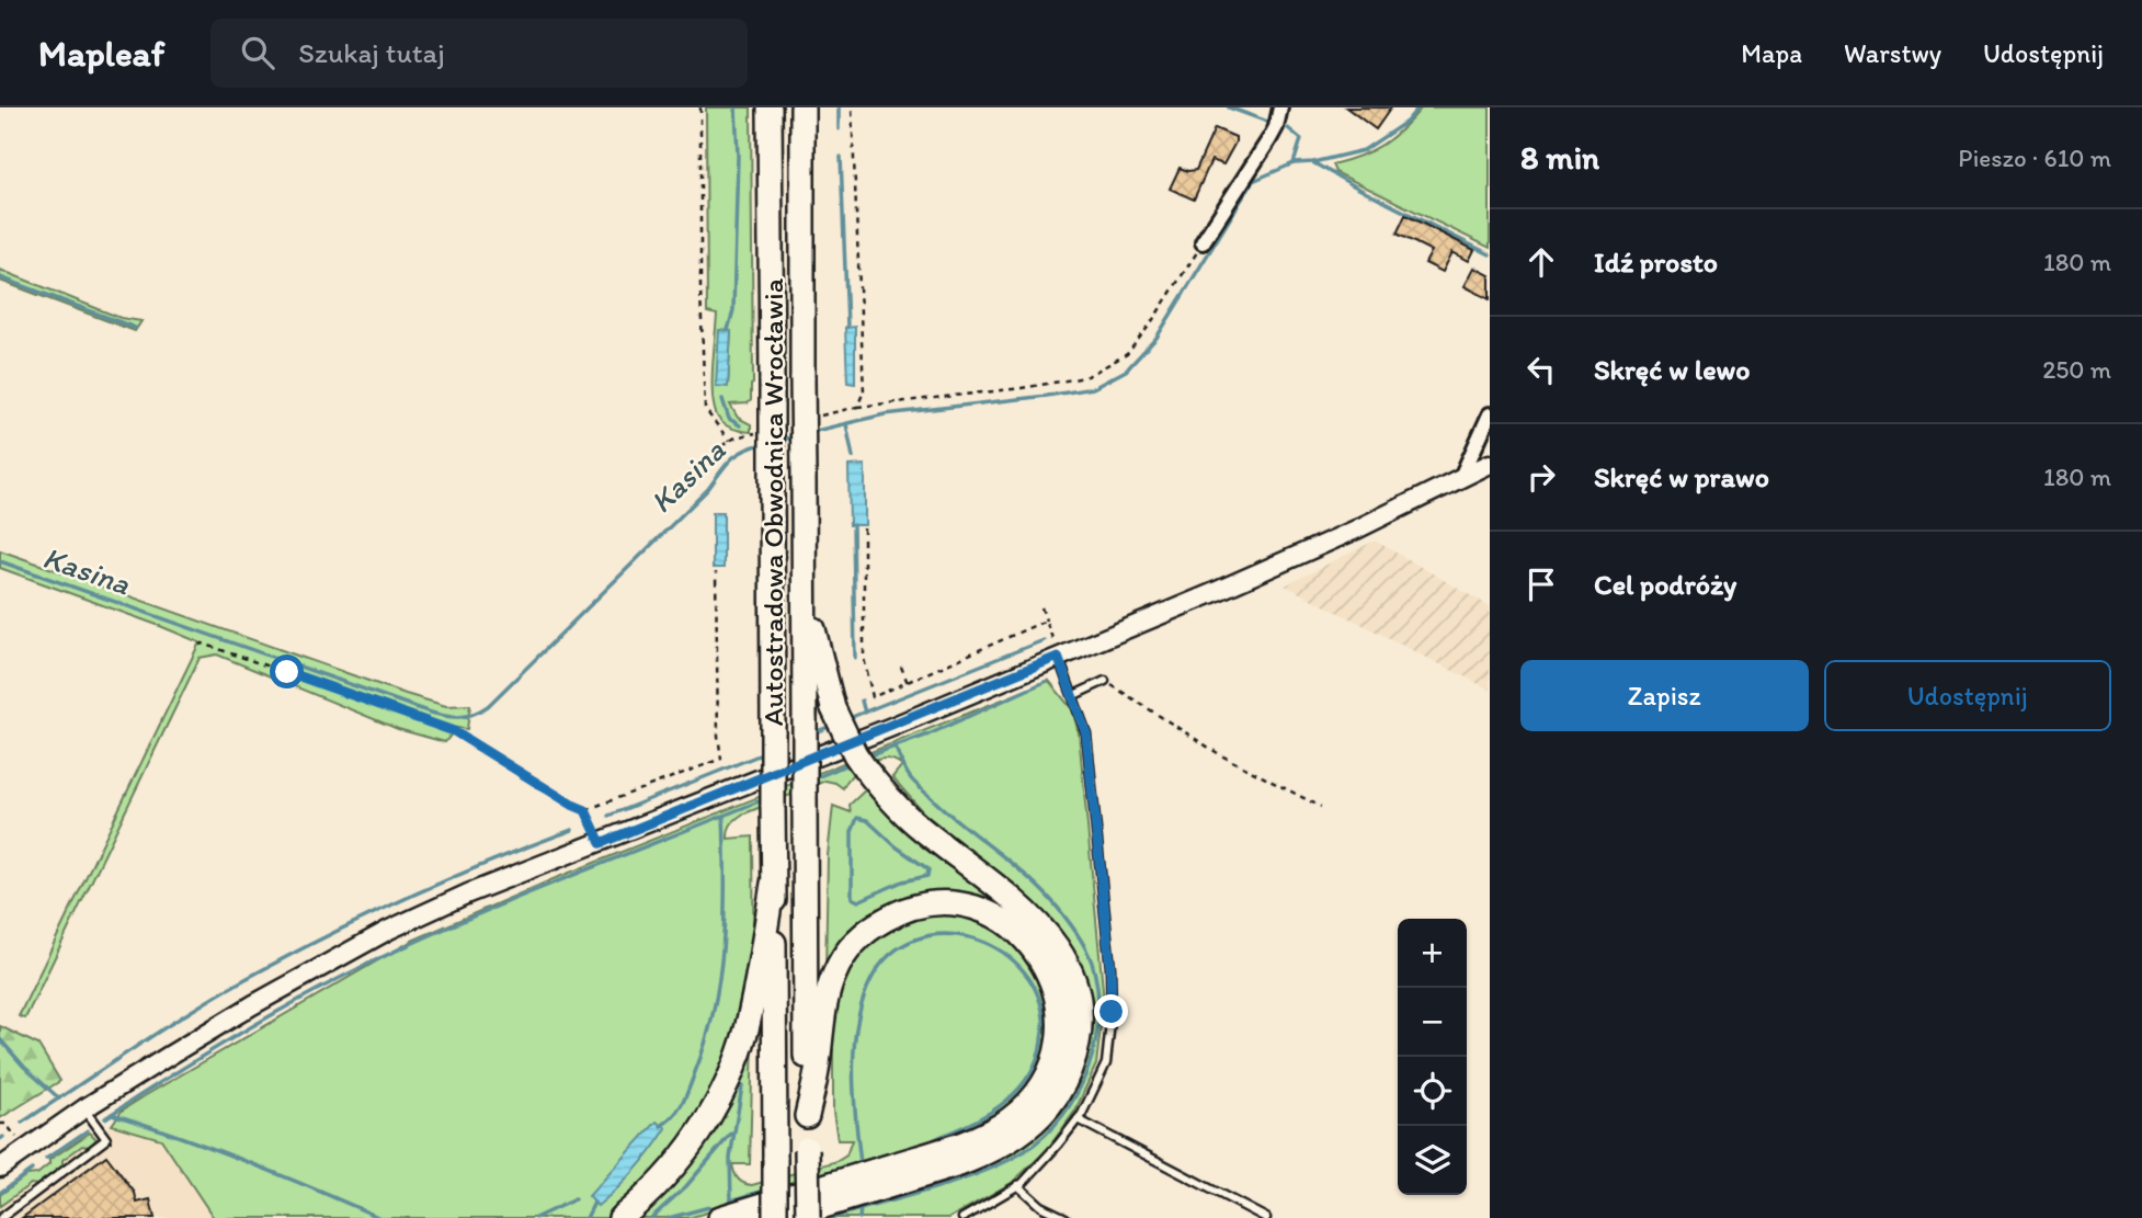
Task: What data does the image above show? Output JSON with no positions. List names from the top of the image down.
{
  "streets": {
    "highway": ["Autostradowa Obwodnica Wrocławia"]
  },
  "water": ["Kasina"],
  "page": {
    "header": "Mapleaf",
    "search": "Szukaj tutaj",
    "nav": ["Mapa", "Warstwy", "Udostępnij"],
    "heading": ["8 min", "Pieszo · 610 m"],
    "list": [
      ["Idź prosto", "180 m"],
      ["Skręć w lewo", "250 m"],
      ["Skręć w prawo", "180 m"],
      "Cel podróży"
    ],
    "buttons": ["Zapisz", "Udostępnij"],
    "map_buttons": ["+", "−"]
  }
}
